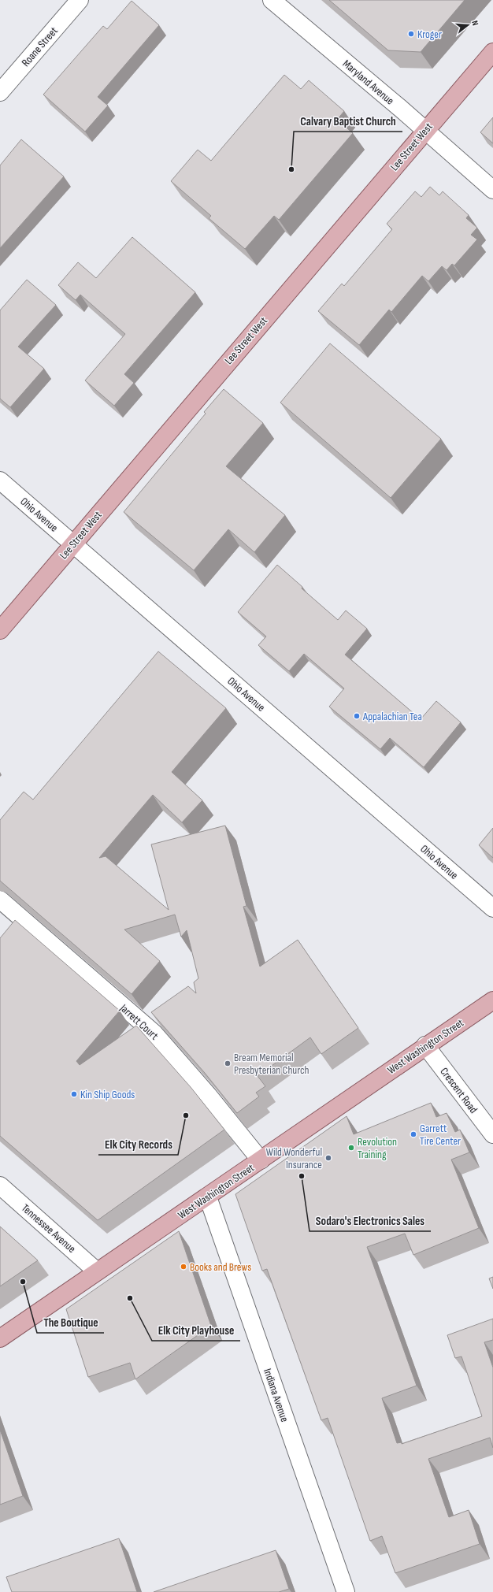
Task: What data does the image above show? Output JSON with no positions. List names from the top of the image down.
{
  "streets": {
    "main road": ["Lee Street West", "West Washington Street"],
    "street": [
      "Roane Street",
      "Maryland Avenue",
      "Ohio Avenue",
      "Jarrett Court",
      "Crescent Road",
      "Tennessee Avenue",
      "Indiana Avenue"
    ]
  },
  "crossings": [
    ["Maryland Avenue", "Lee Street West"],
    ["Lee Street West", "Ohio Avenue"],
    ["Jarrett Court", "West Washington Street"],
    ["West Washington Street", "Crescent Road"],
    ["West Washington Street", "Tennessee Avenue"],
    ["West Washington Street", "Indiana Avenue"]
  ],
  "places": [
    "Kroger",
    "Calvary Baptist Church",
    "Appalachian Tea",
    "Bream Memorial Presbyterian Church",
    "Kin Ship Goods",
    "Elk City Records",
    "Garrett Tire Center",
    "Revolution Training",
    "Wild Wonderful Insurance",
    "Sodaro's Electronics Sales",
    "Books and Brews",
    "The Boutique",
    "Elk City Playhouse"
  ],
  "north": "right"
}
